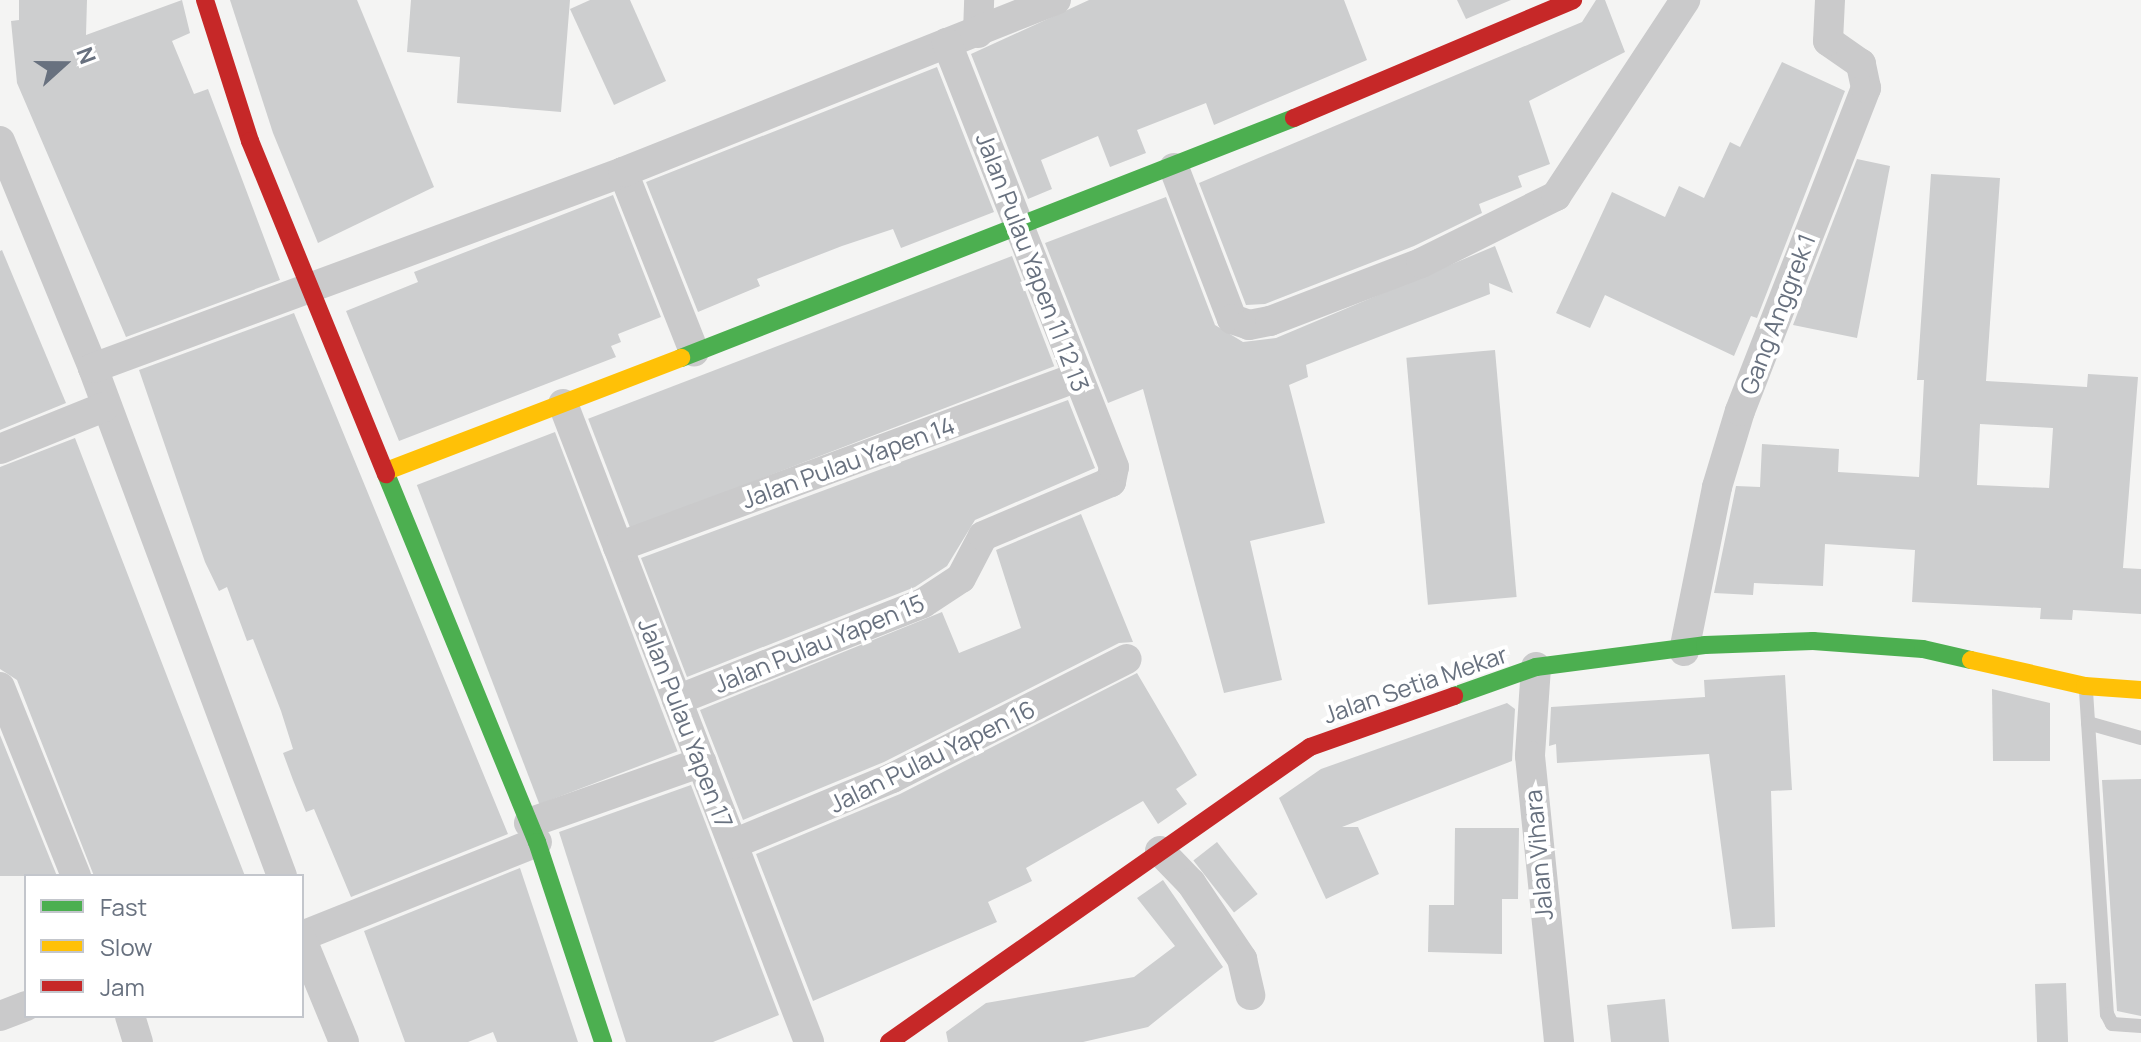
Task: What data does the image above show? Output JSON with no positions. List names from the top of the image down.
{
  "streets": {
    "street": [
      "Jalan Pulau Yapen 11 12 13",
      "Gang Anggrek 1",
      "Jalan Pulau Yapen 14",
      "Jalan Pulau Yapen 15",
      "Jalan Setia Mekar",
      "Jalan Pulau Yapen 17",
      "Jalan Pulau Yapen 16",
      "Jalan Vihara"
    ]
  },
  "crossings": [
    ["Jalan Pulau Yapen 11 12 13", "Jalan Pulau Yapen 14"],
    ["Jalan Pulau Yapen 11 12 13", "Jalan Pulau Yapen 15"],
    ["Gang Anggrek 1", "Jalan Setia Mekar"],
    ["Jalan Pulau Yapen 14", "Jalan Pulau Yapen 17"],
    ["Jalan Pulau Yapen 15", "Jalan Pulau Yapen 17"],
    ["Jalan Setia Mekar", "Jalan Vihara"],
    ["Jalan Pulau Yapen 17", "Jalan Pulau Yapen 16"]
  ],
  "legend": ["Fast", "Slow", "Jam"],
  "north": "right"
}
